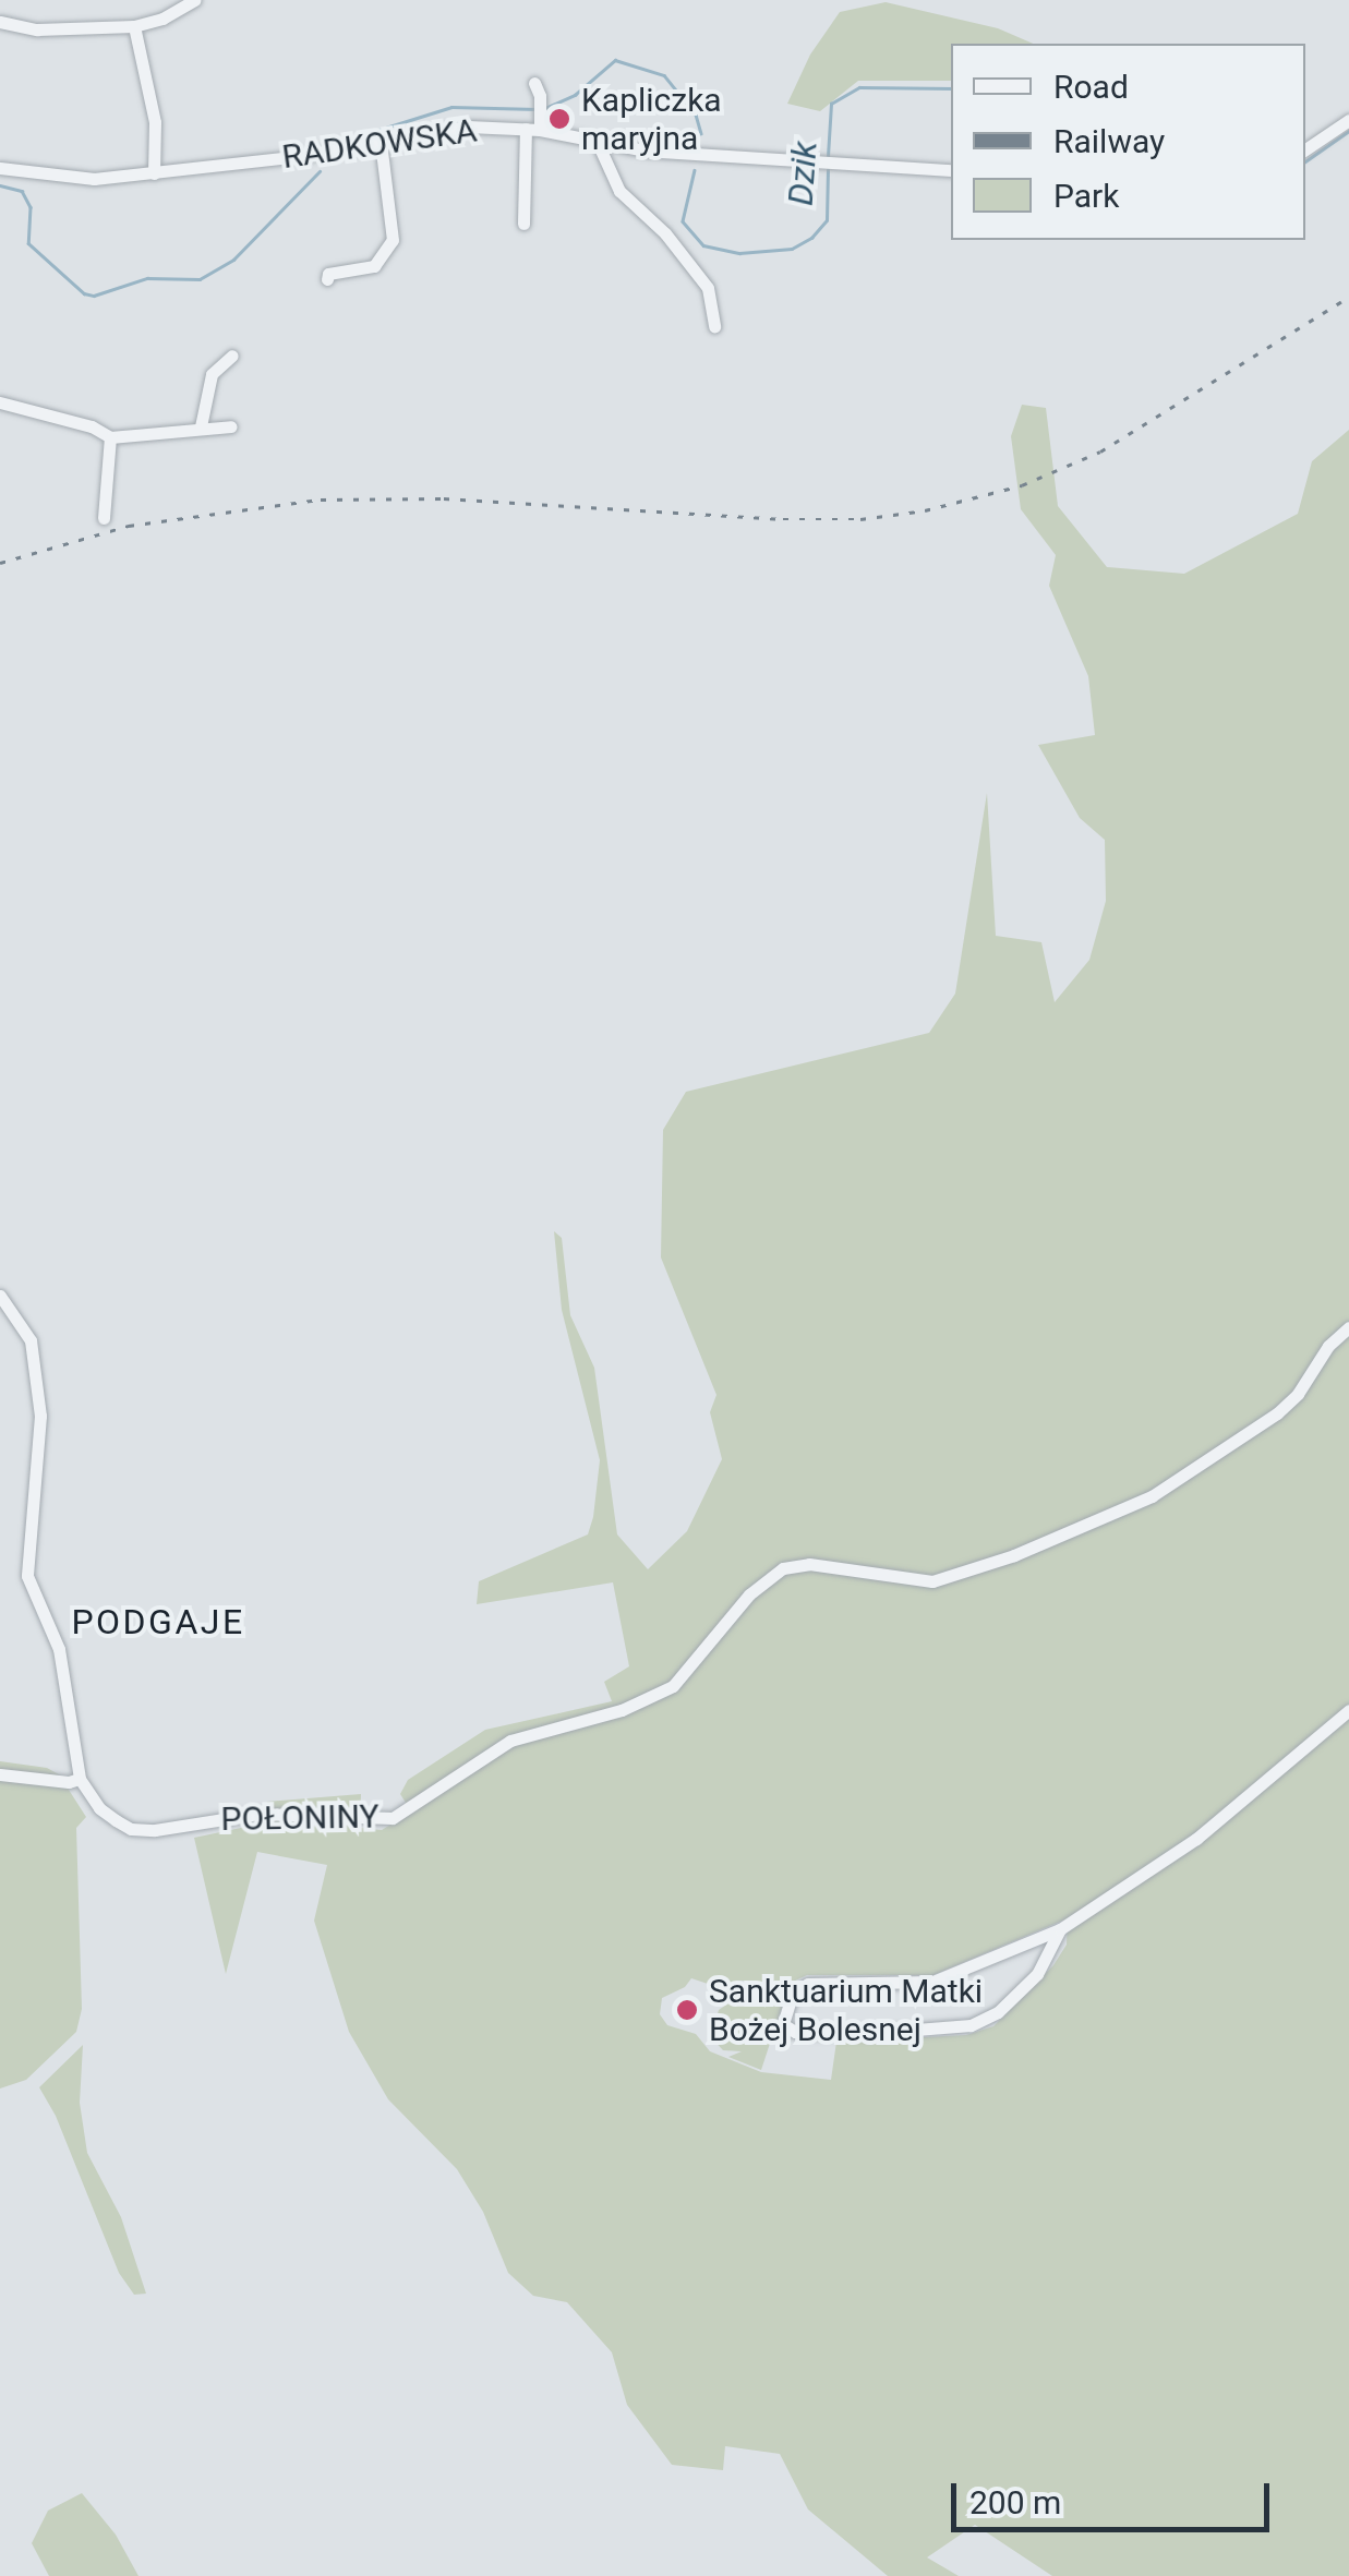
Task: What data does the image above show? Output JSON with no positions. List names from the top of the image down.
{
  "streets": {
    "street": ["RADKOWSKA", "POŁONINY"]
  },
  "districts": ["PODGAJE"],
  "water": ["Dzik"],
  "places": ["Kapliczka maryjna", "Sanktuarium Matki Bożej Bolesnej"],
  "legend": ["Road", "Railway", "Park"],
  "scale_bar": "200 m"
}
